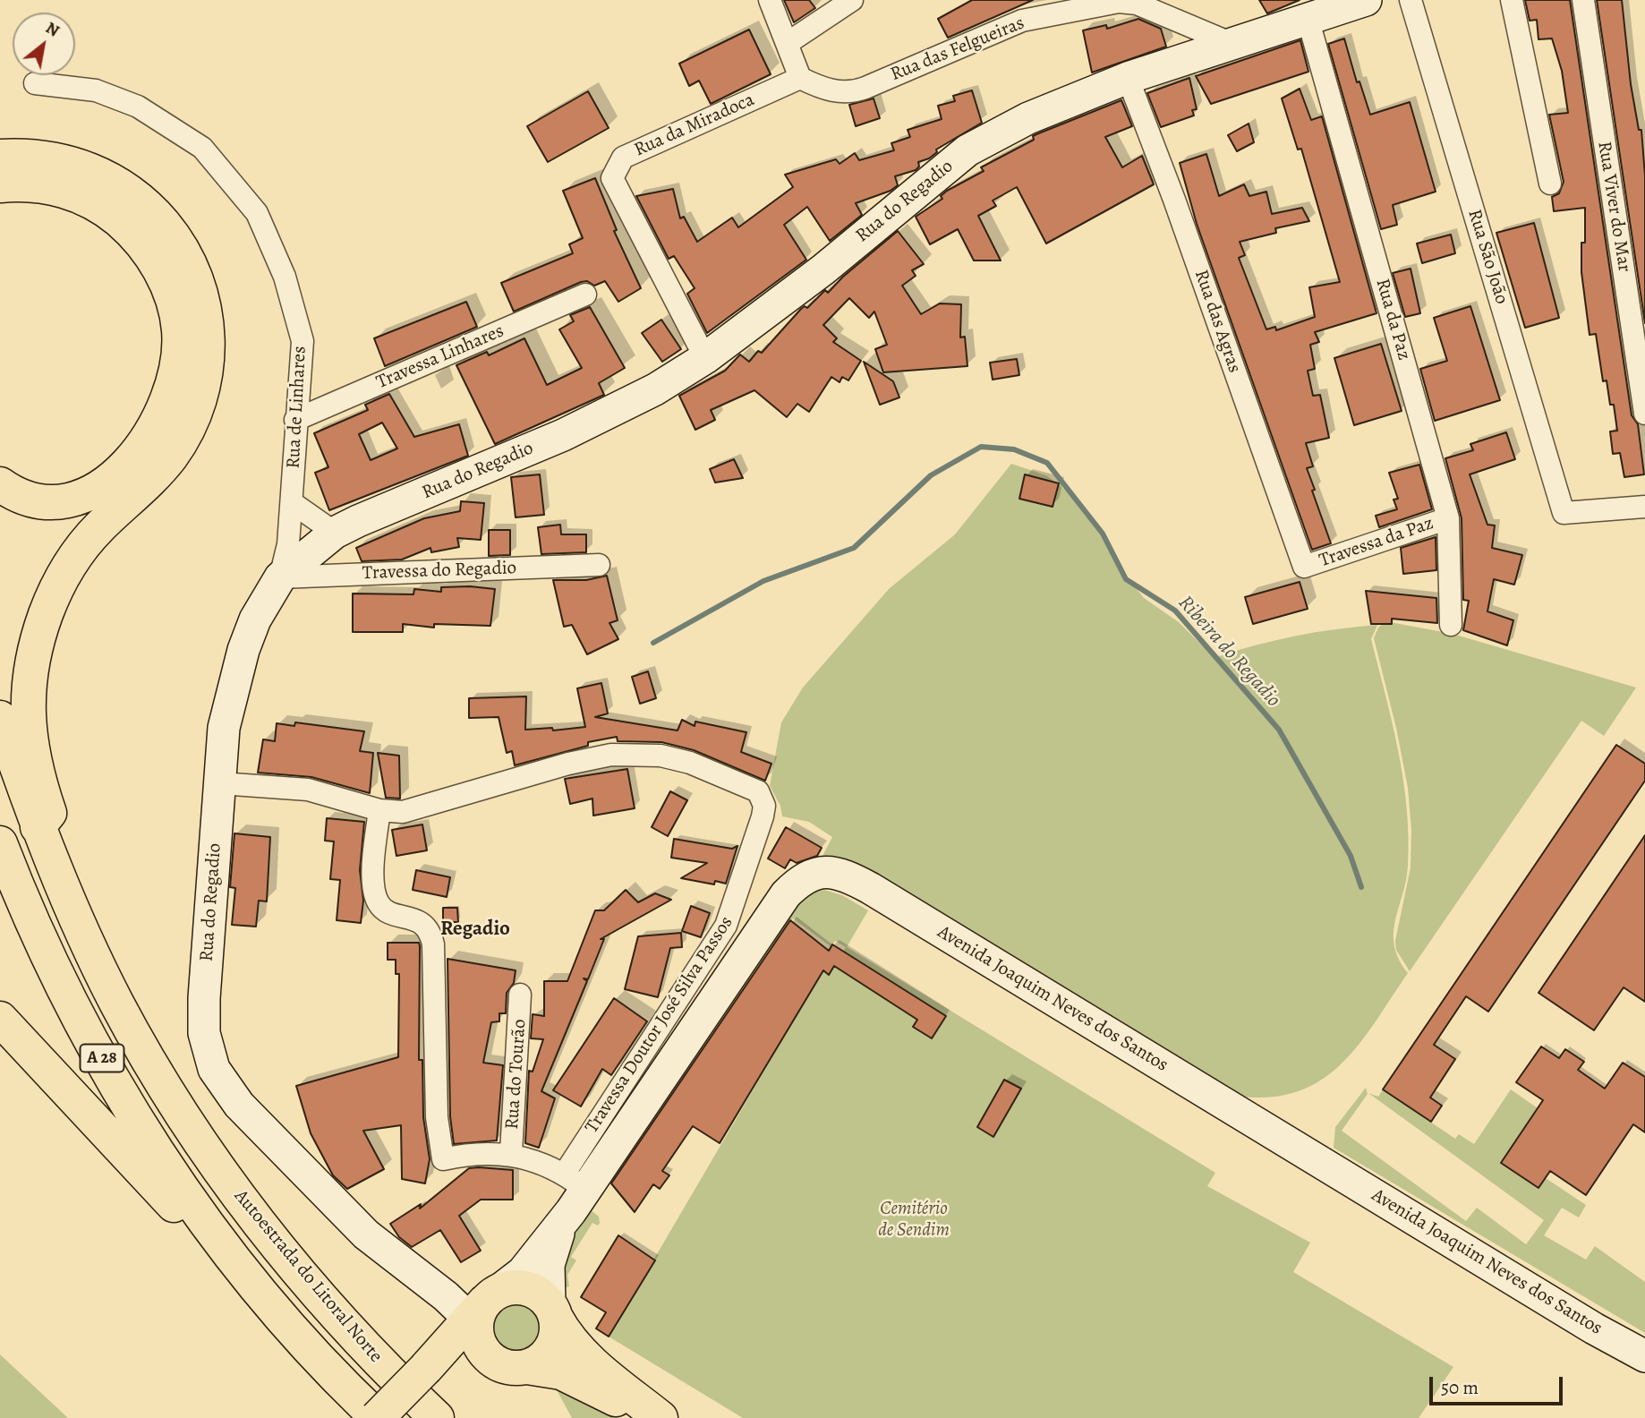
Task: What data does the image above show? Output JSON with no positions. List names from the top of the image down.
{
  "streets": {
    "main road": ["A 28", "Autoestrada do Litoral Norte"],
    "street": [
      "Rua das Felgueiras",
      "Rua da Miradoca",
      "Rua do Regadio",
      "Rua Viver do Mar",
      "Rua São João",
      "Rua da Paz",
      "Rua das Agras",
      "Travessa Linhares",
      "Rua de Linhares",
      "Travessa da Paz",
      "Travessa do Regadio",
      "Avenida Joaquim Neves dos Santos",
      "Travessa Doutor José Silva Passos",
      "Rua do Tourão"
    ]
  },
  "crossings": [
    ["Rua das Felgueiras", "Rua da Miradoca"],
    ["Rua das Felgueiras", "Rua do Regadio"],
    ["Rua da Miradoca", "Rua do Regadio"],
    ["Rua do Regadio", "Rua da Paz"],
    ["Rua do Regadio", "Rua das Agras"],
    ["Rua do Regadio", "Rua de Linhares"],
    ["Rua do Regadio", "Travessa do Regadio"],
    ["Rua do Regadio", "Avenida Joaquim Neves dos Santos"],
    ["Rua do Regadio", "Travessa Doutor José Silva Passos"],
    ["Rua da Paz", "Travessa da Paz"],
    ["Rua das Agras", "Travessa da Paz"],
    ["Travessa Linhares", "Rua de Linhares"],
    ["Rua de Linhares", "Travessa do Regadio"],
    ["Avenida Joaquim Neves dos Santos", "Travessa Doutor José Silva Passos"]
  ],
  "districts": ["Regadio"],
  "water": ["Ribeira do Regadio"],
  "parks": ["Cemitério de Sendim"],
  "scale_bar": "50 m",
  "north": "top right"
}
